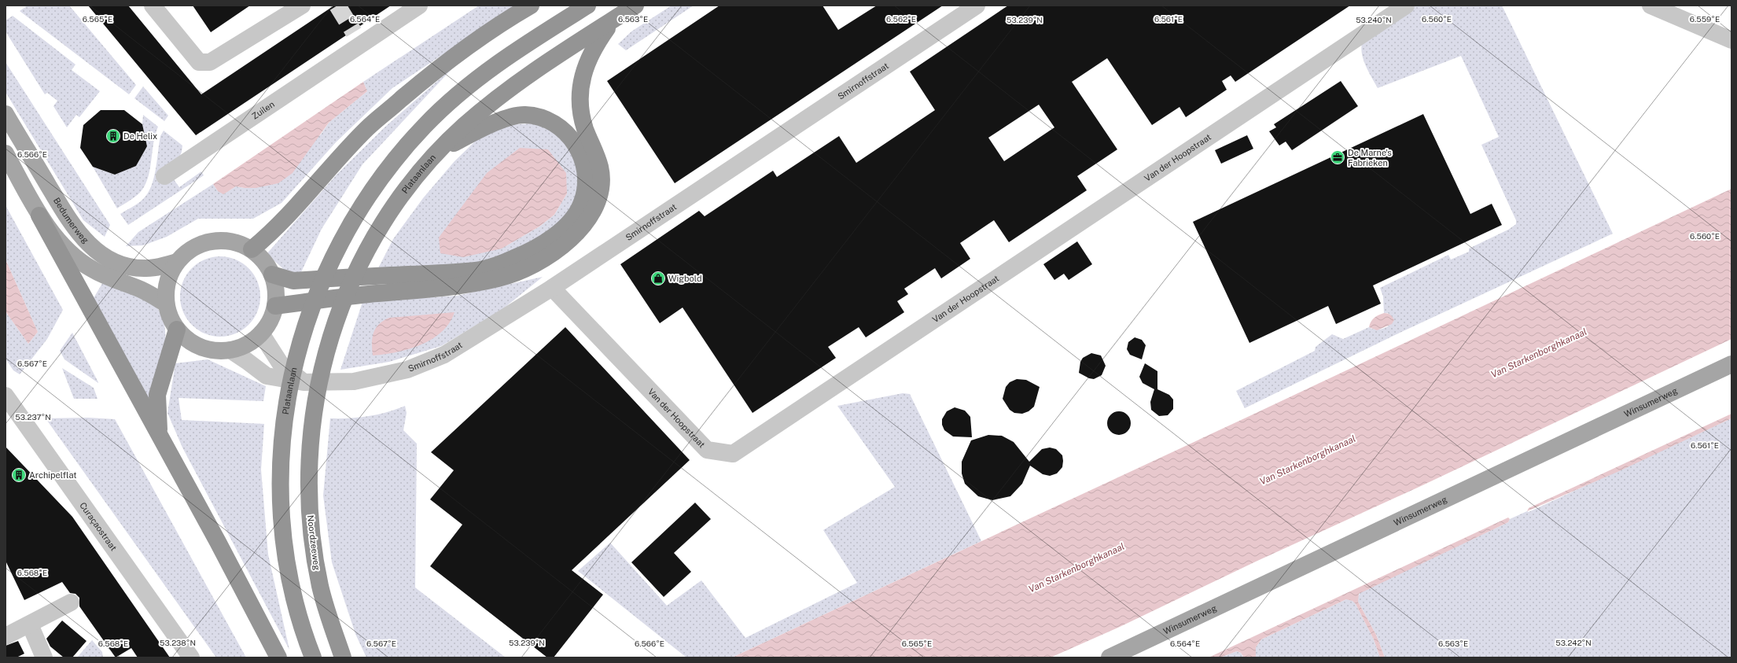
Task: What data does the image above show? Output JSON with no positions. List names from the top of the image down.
{
  "streets": {
    "highway": ["Plataanlaan", "Noordzeeweg"],
    "main road": ["Bedumerweg", "Winsumerweg"],
    "street": [
      "Smirnoffstraat",
      "Zuilen",
      "Van der Hoopstraat",
      "Curaçaostraat"
    ]
  },
  "crossings": [
    ["Smirnoffstraat", "Van der Hoopstraat"],
    ["Smirnoffstraat", "Bedumerweg"],
    ["Plataanlaan", "Noordzeeweg"]
  ],
  "water": ["Van Starkenborghkanaal"],
  "places": {
    "building": ["De Helix", "Archipelflat"],
    "office": ["De Marne's Fabrieken"],
    "shop": ["Wigbold"]
  },
  "coordinates": [
    "6.565°E",
    "6.564°E",
    "6.563°E",
    "6.562°E",
    "6.561°E",
    "6.560°E",
    "6.559°E",
    "53.239°N",
    "53.240°N",
    "6.566°E",
    "6.567°E",
    "53.237°N",
    "6.568°E",
    "53.238°N",
    "53.242°N"
  ]
}
